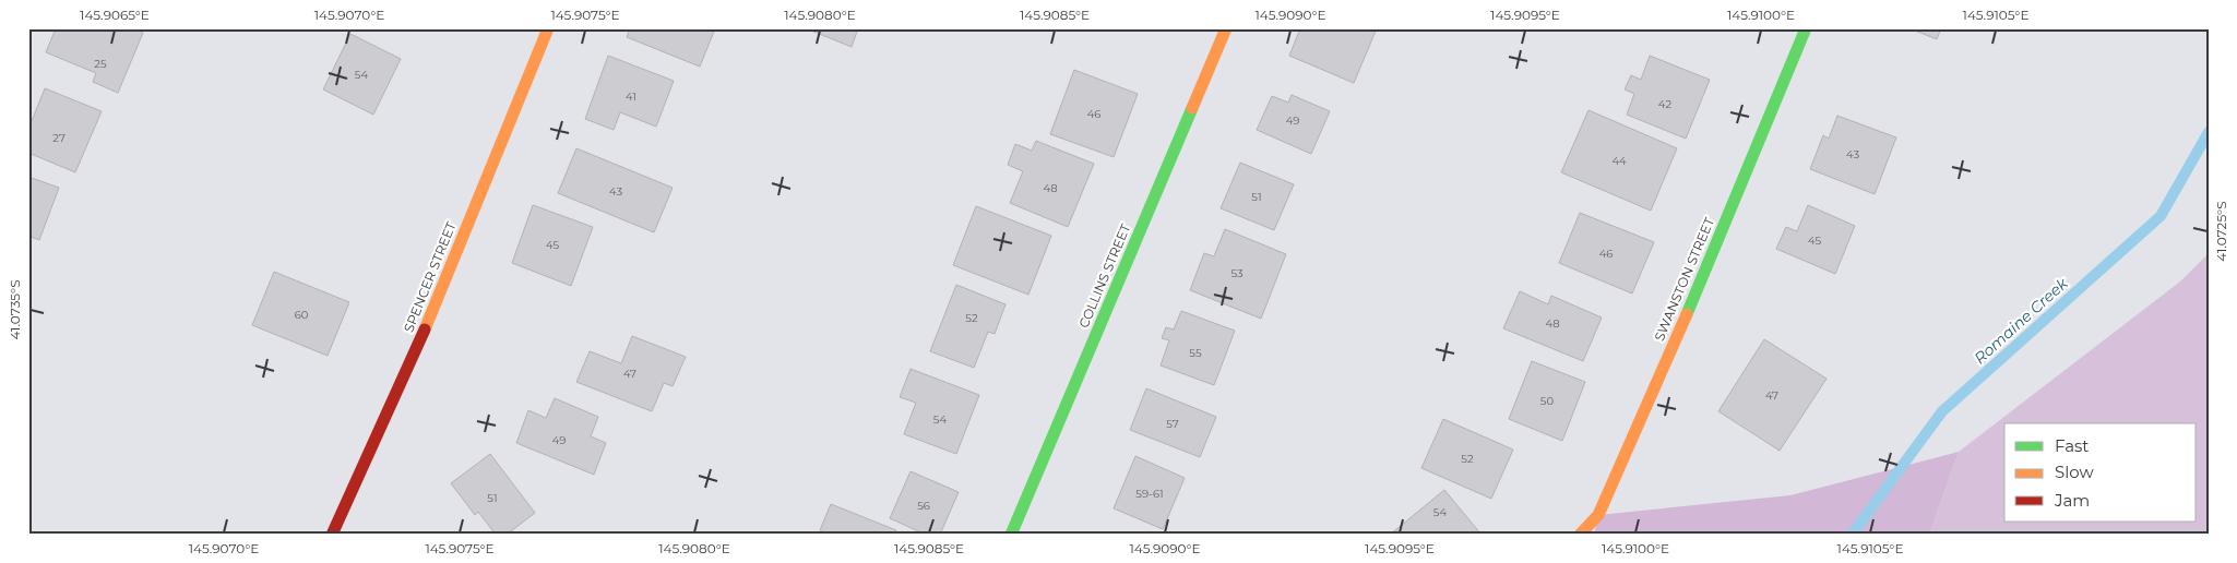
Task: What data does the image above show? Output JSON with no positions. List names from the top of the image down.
{
  "streets": {
    "street": ["COLLINS STREET", "SPENCER STREET", "SWANSTON STREET"]
  },
  "water": ["Romaine Creek"],
  "house_numbers": [
    "25",
    "54",
    "41",
    "42",
    "46",
    "49",
    "27",
    "43",
    "44",
    "48",
    "43",
    "51",
    "45",
    "45",
    "46",
    "53",
    "60",
    "52",
    "48",
    "55",
    "47",
    "47",
    "50",
    "54",
    "57",
    "49",
    "52",
    "59-61",
    "51",
    "56",
    "54"
  ],
  "legend": ["Fast", "Slow", "Jam"],
  "coordinates": [
    "145.9065°E",
    "145.9070°E",
    "145.9075°E",
    "145.9080°E",
    "145.9085°E",
    "145.9090°E",
    "145.9095°E",
    "145.9100°E",
    "145.9105°E",
    "41.0725°S",
    "41.0735°S"
  ]
}
